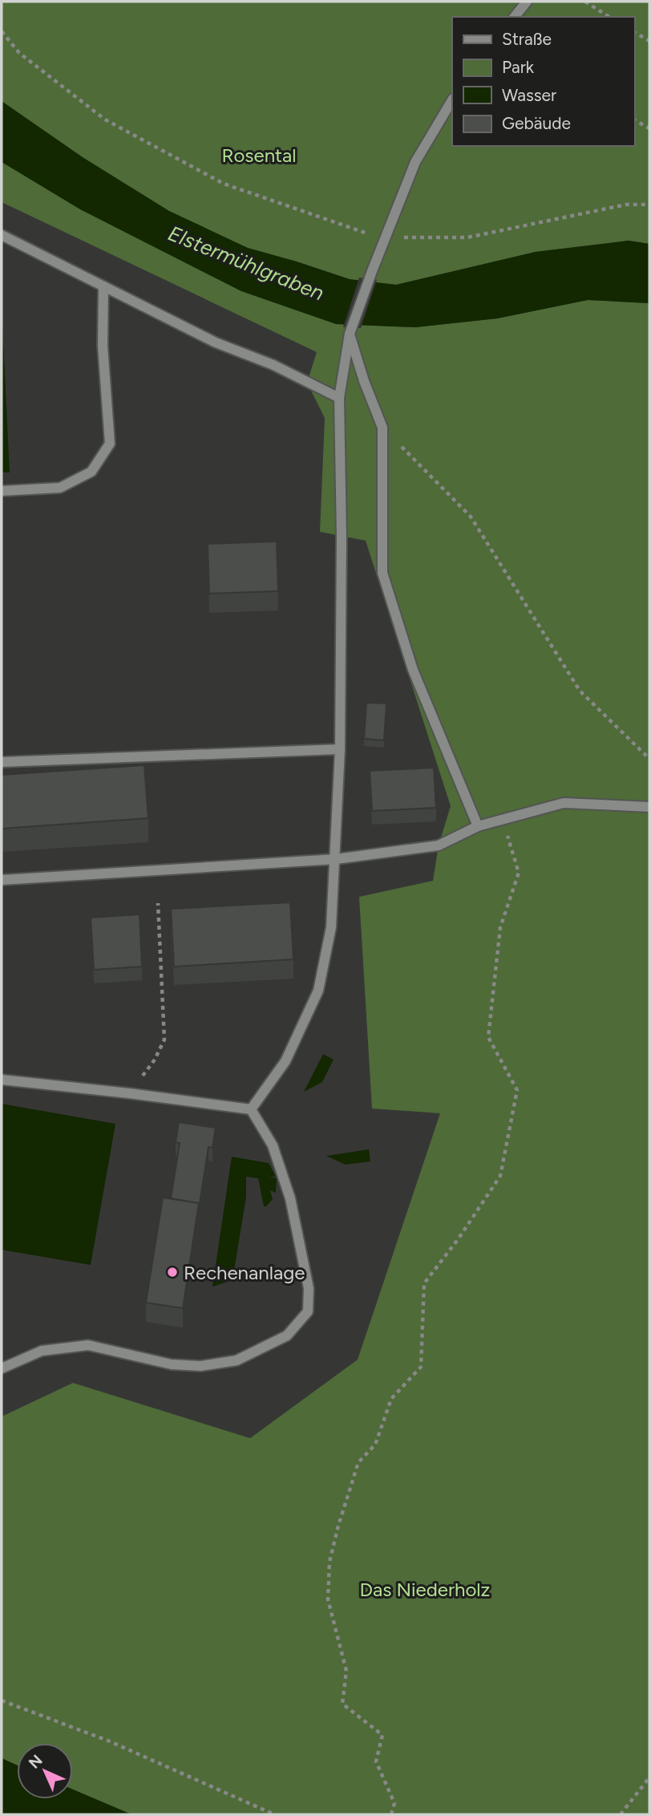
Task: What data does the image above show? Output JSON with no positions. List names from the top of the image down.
{
  "water": ["Elstermühlgraben"],
  "parks": ["Rosental", "Das Niederholz"],
  "places": ["Rechenanlage"],
  "legend": [
    "Straße",
    "Park",
    "Wasser",
    "Gebäude"
  ],
  "north": "top left"
}
